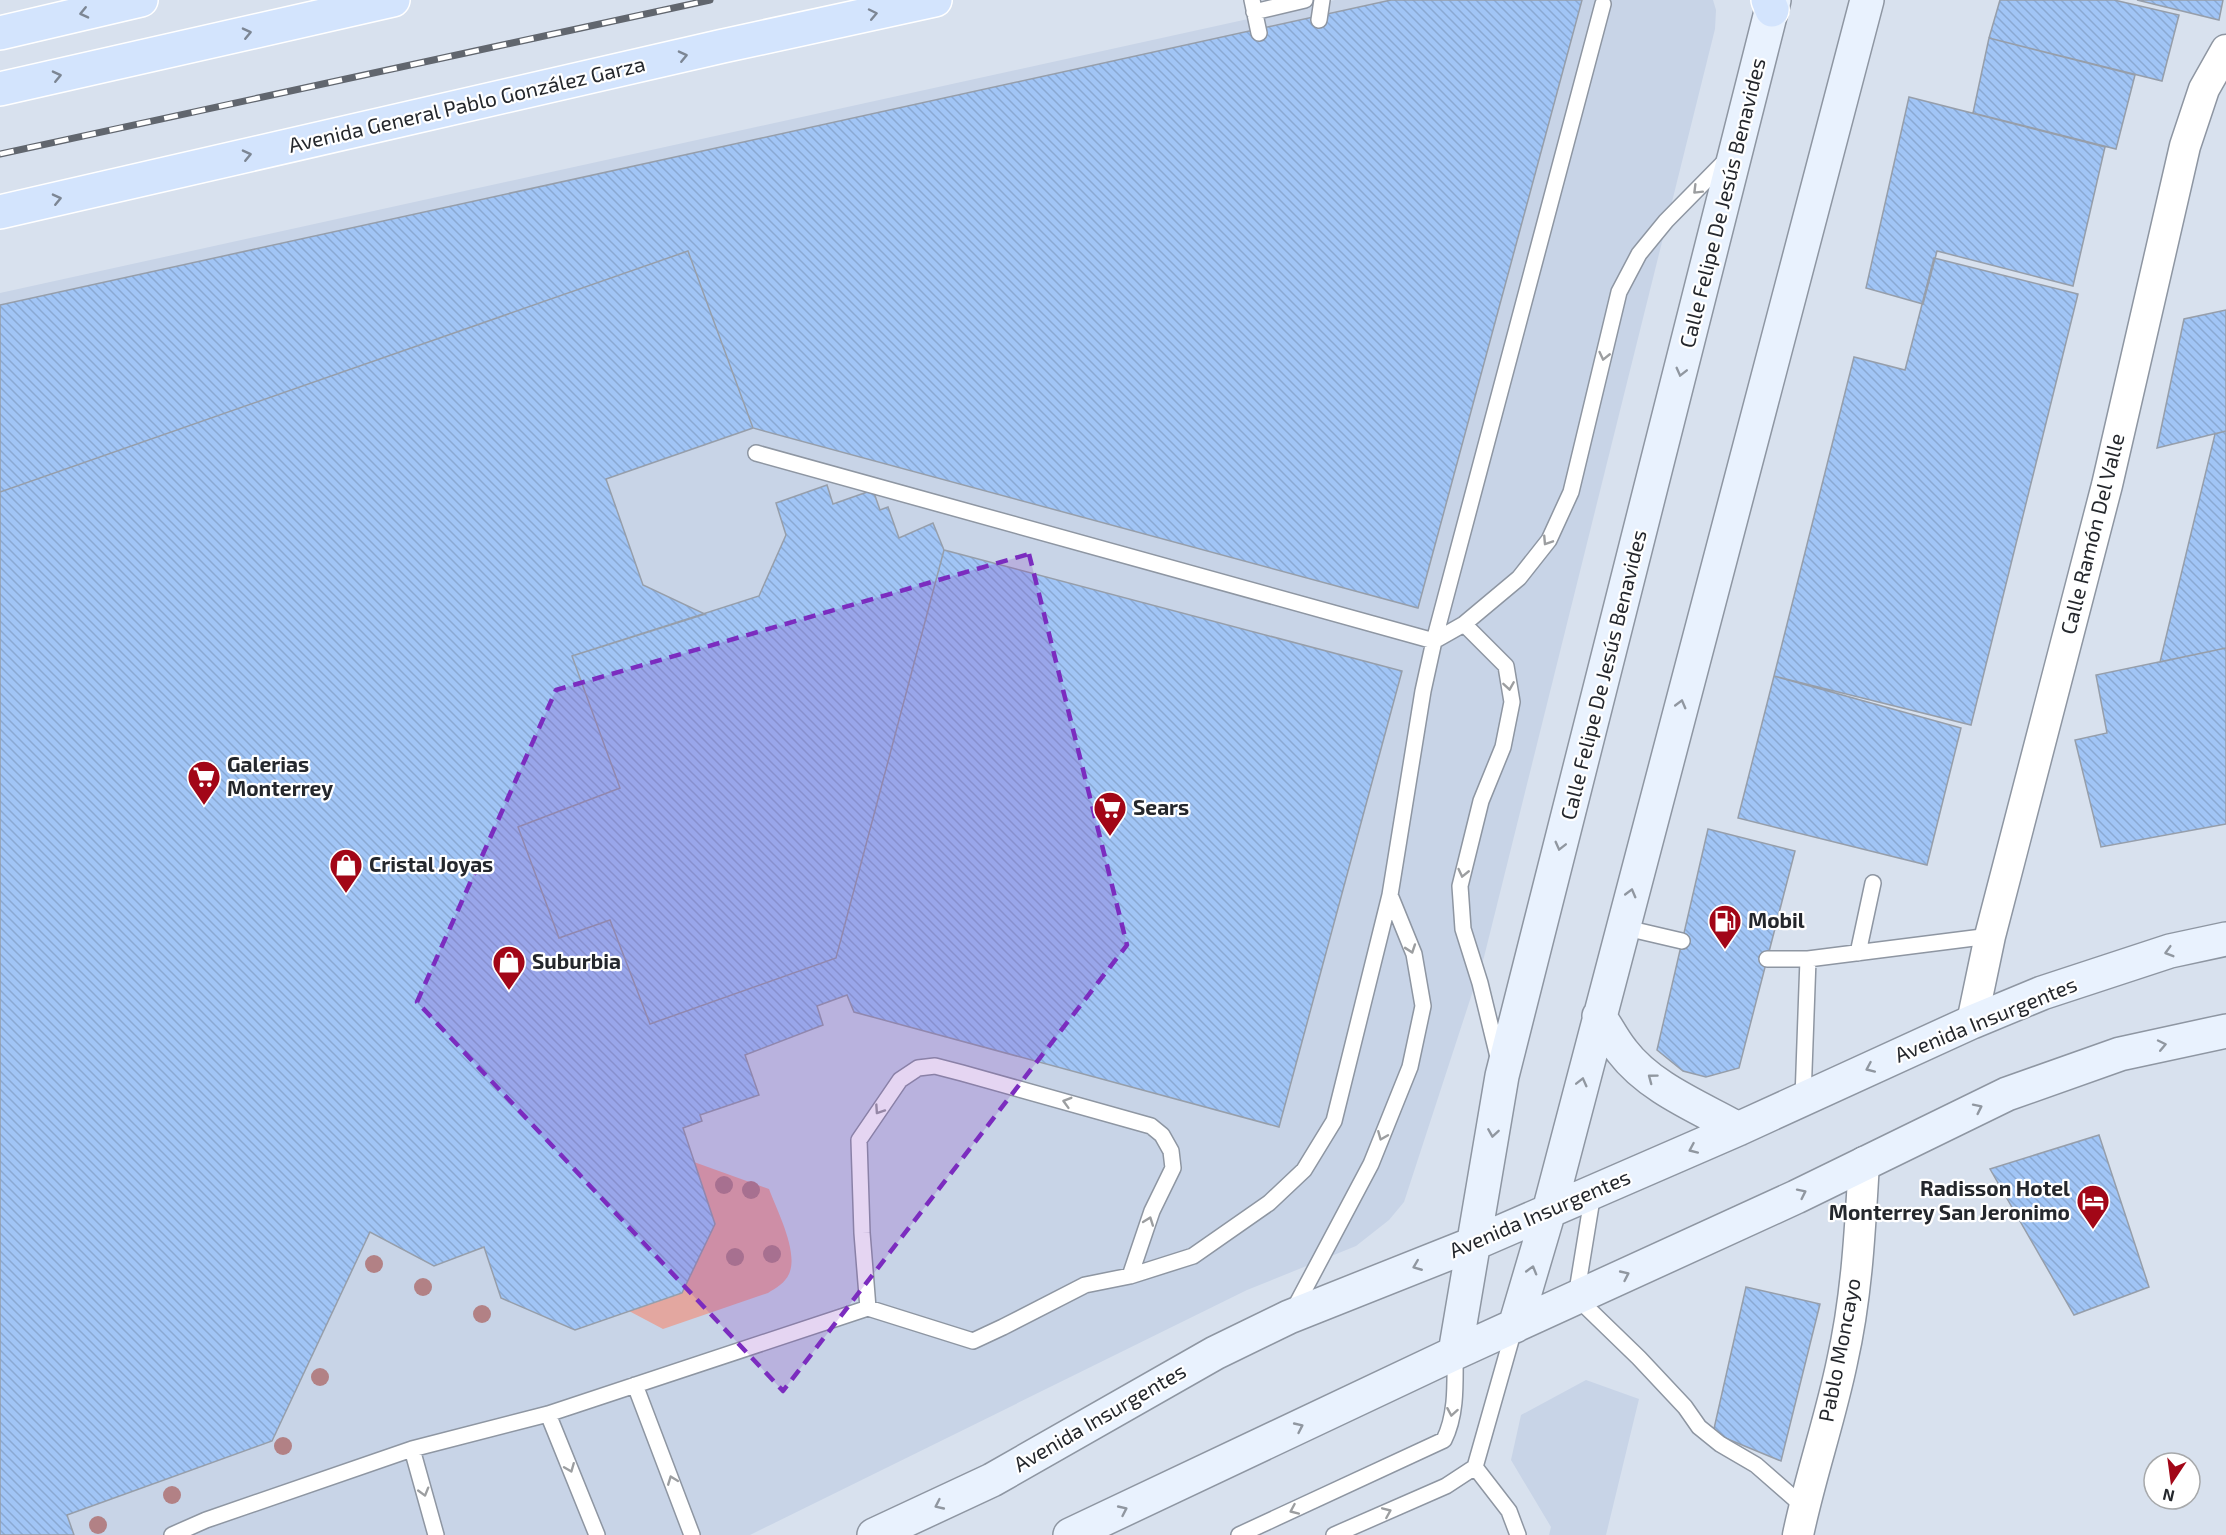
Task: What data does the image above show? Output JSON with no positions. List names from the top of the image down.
{
  "streets": {
    "main road": ["Avenida General Pablo González Garza", "Calle Felipe De Jesús Benavides", "Avenida Insurgentes"],
    "street": ["Calle Ramón Del Valle", "Pablo Moncayo"]
  },
  "crossings": [
    ["Calle Felipe De Jesús Benavides", "Avenida Insurgentes"],
    ["Calle Ramón Del Valle", "Avenida Insurgentes"]
  ],
  "places": {
    "supermarket": ["Galerias Monterrey", "Sears"],
    "shop": ["Cristal Joyas", "Suburbia"],
    "fuel station": ["Mobil"],
    "hotel": ["Radisson Hotel Monterrey San Jeronimo"]
  },
  "north": "bottom"
}
